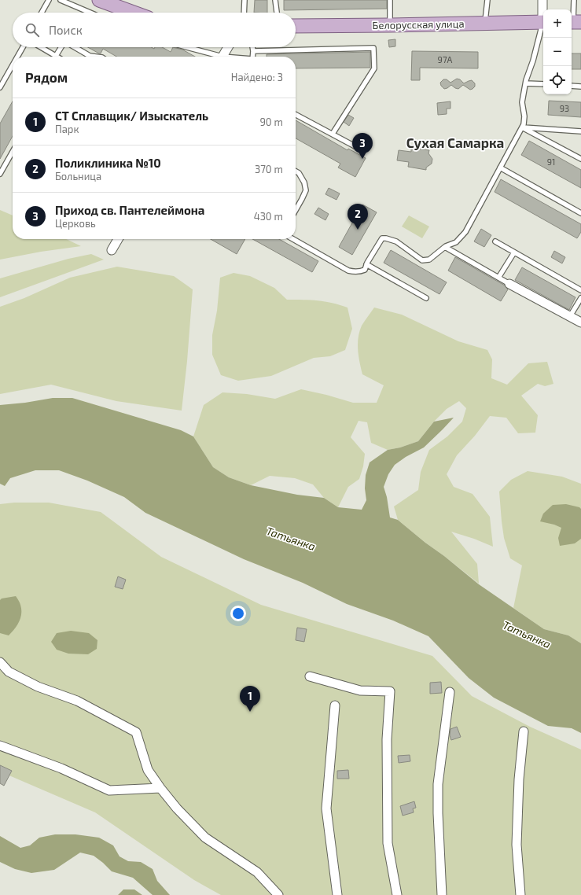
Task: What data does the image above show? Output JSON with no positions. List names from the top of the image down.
{
  "streets": {
    "main road": ["Белорусская улица"]
  },
  "districts": ["Сухая Самарка"],
  "water": ["Татьянка"],
  "house_numbers": ["97А", "93", "91"],
  "page": {
    "map_buttons": ["+", "−"],
    "search": "Поиск",
    "heading": ["Рядом", "Найдено: 3"],
    "list": [
      {
        "mark": "1",
        "name": "СТ Сплавщик/ Изыскатель",
        "note": "Парк",
        "value": "90 m"
      },
      {
        "mark": "2",
        "name": "Поликлиника №10",
        "note": "Больница",
        "value": "370 m"
      },
      {
        "mark": "3",
        "name": "Приход св. Пантелеймона",
        "note": "Церковь",
        "value": "430 m"
      }
    ],
    "pins": ["3", "2", "1"]
  }
}
